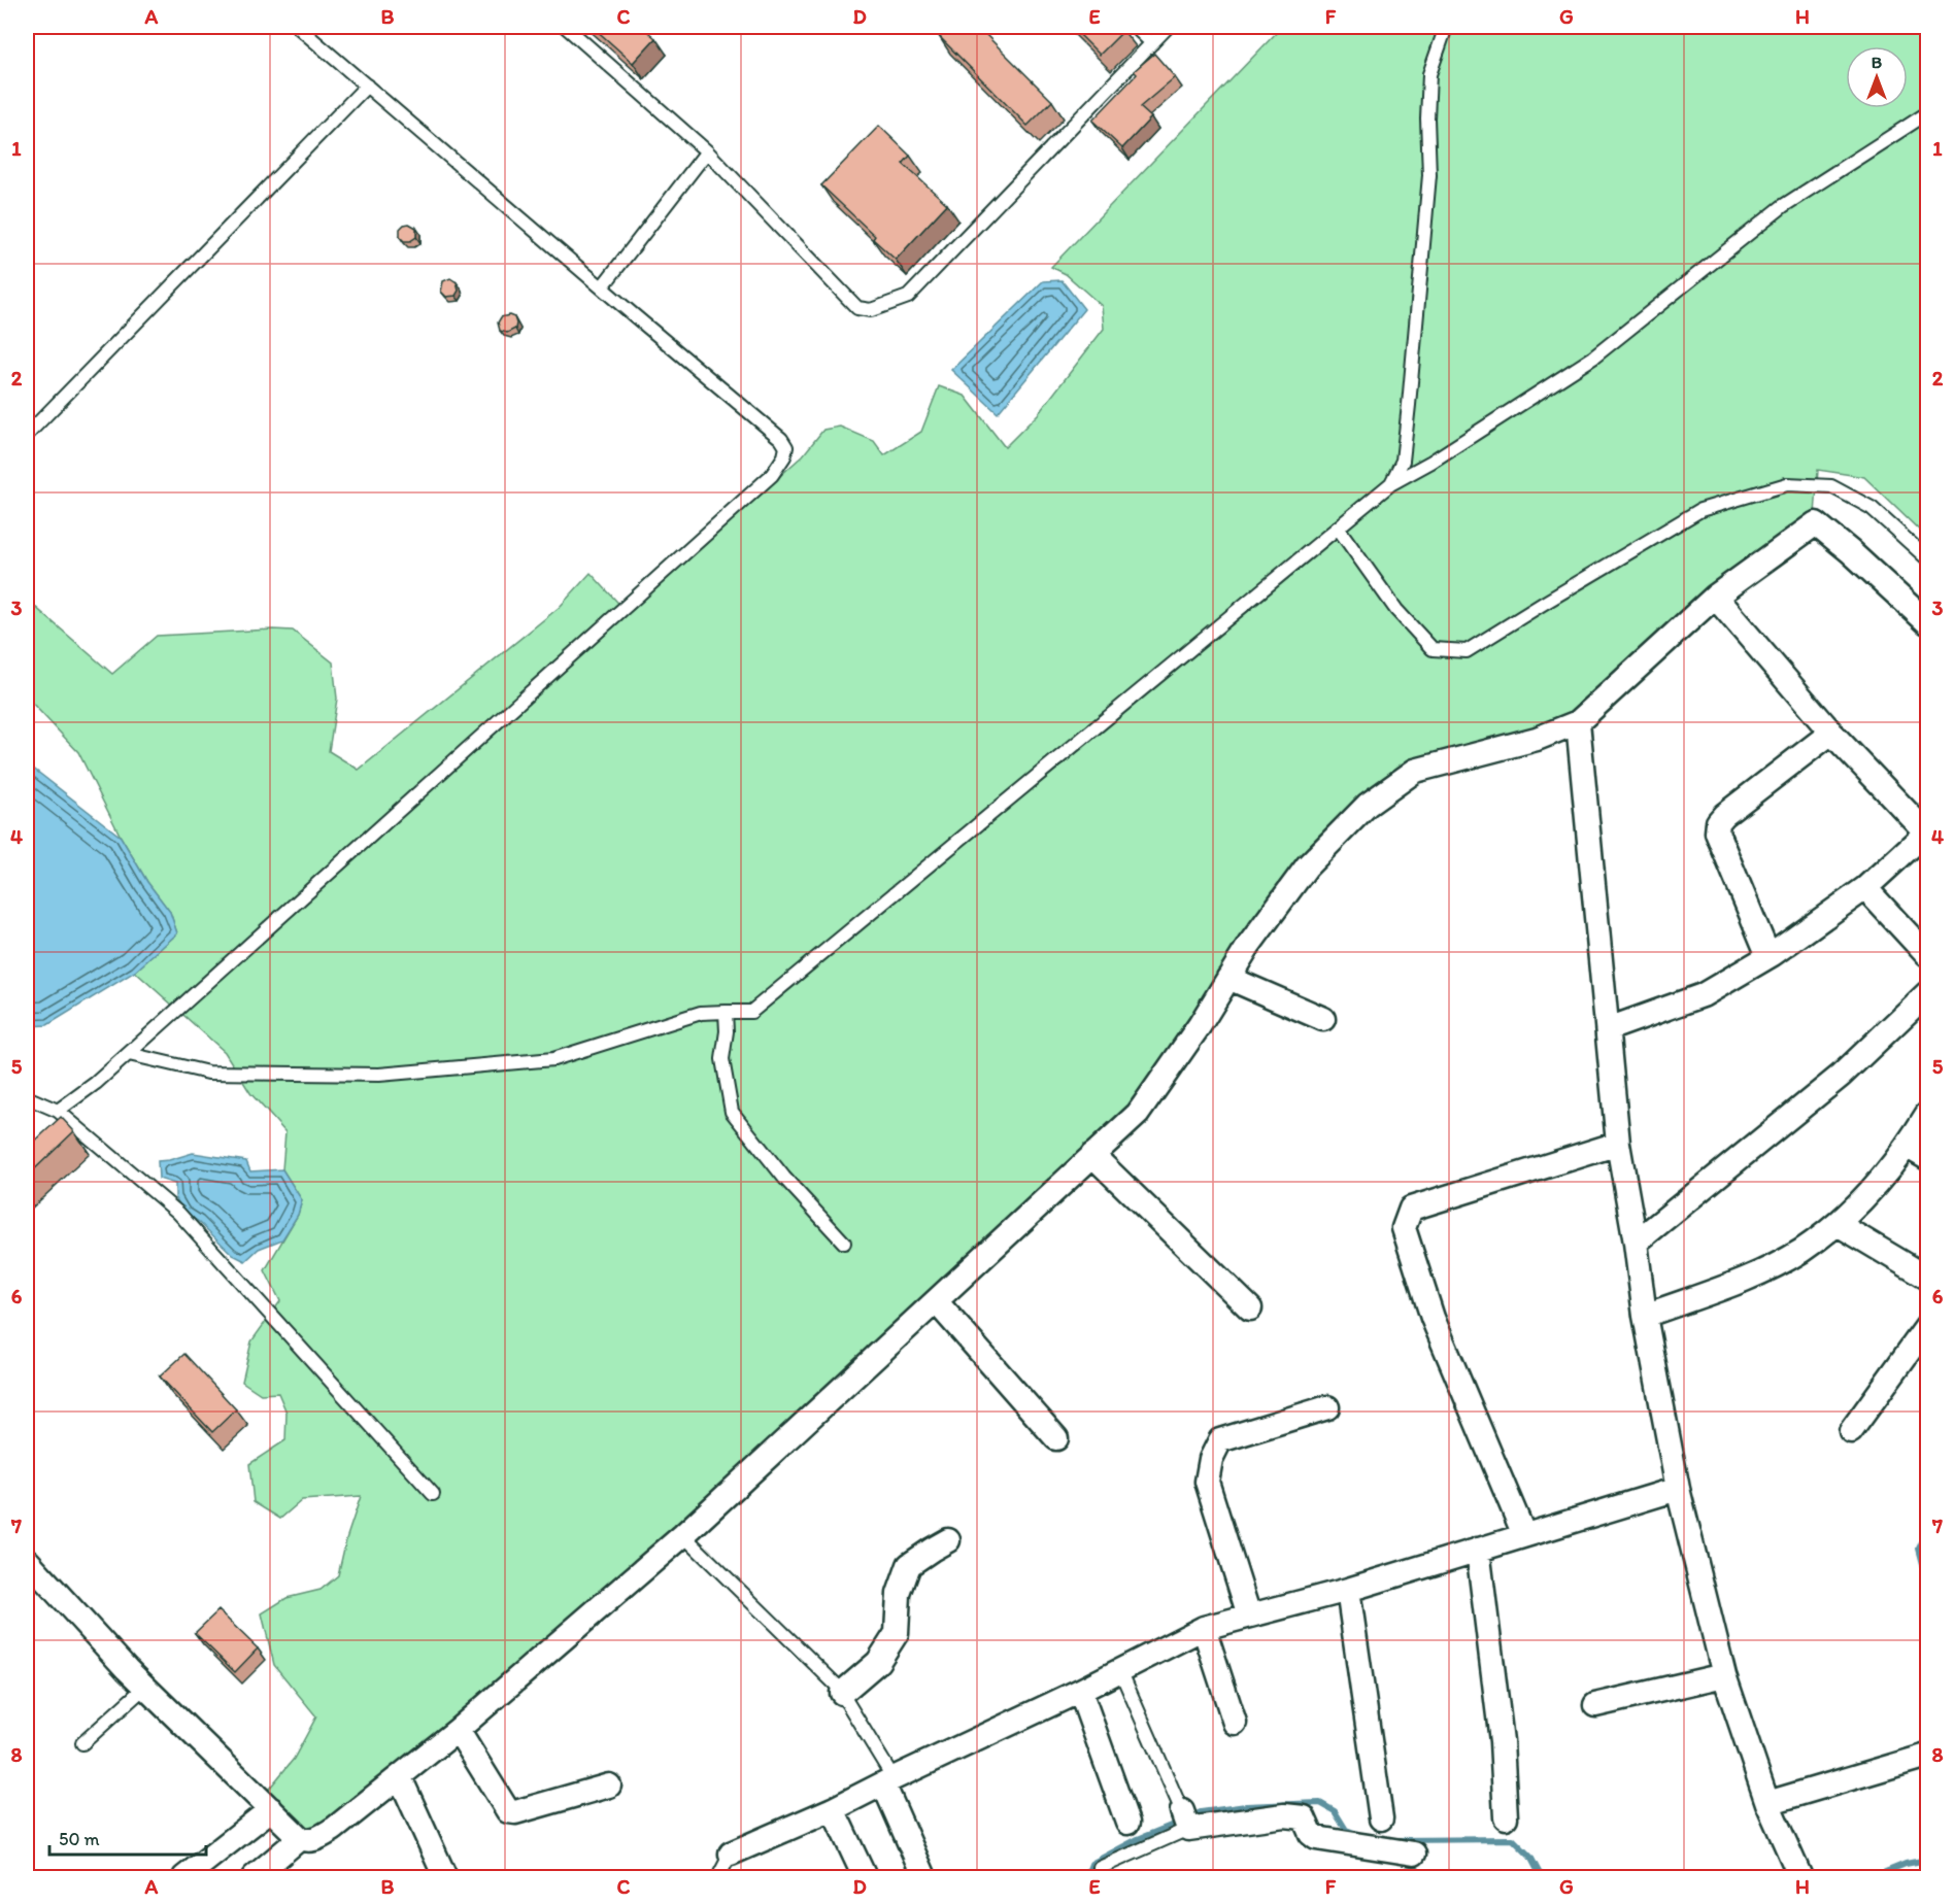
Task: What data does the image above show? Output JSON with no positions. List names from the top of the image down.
{
  "scale_bar": "50 m",
  "north": "top",
  "grid": {
    "columns": [
      "A",
      "B",
      "C",
      "D",
      "E",
      "F",
      "G",
      "H"
    ],
    "rows": [
      "1",
      "2",
      "3",
      "4",
      "5",
      "6",
      "7",
      "8"
    ]
  }
}
